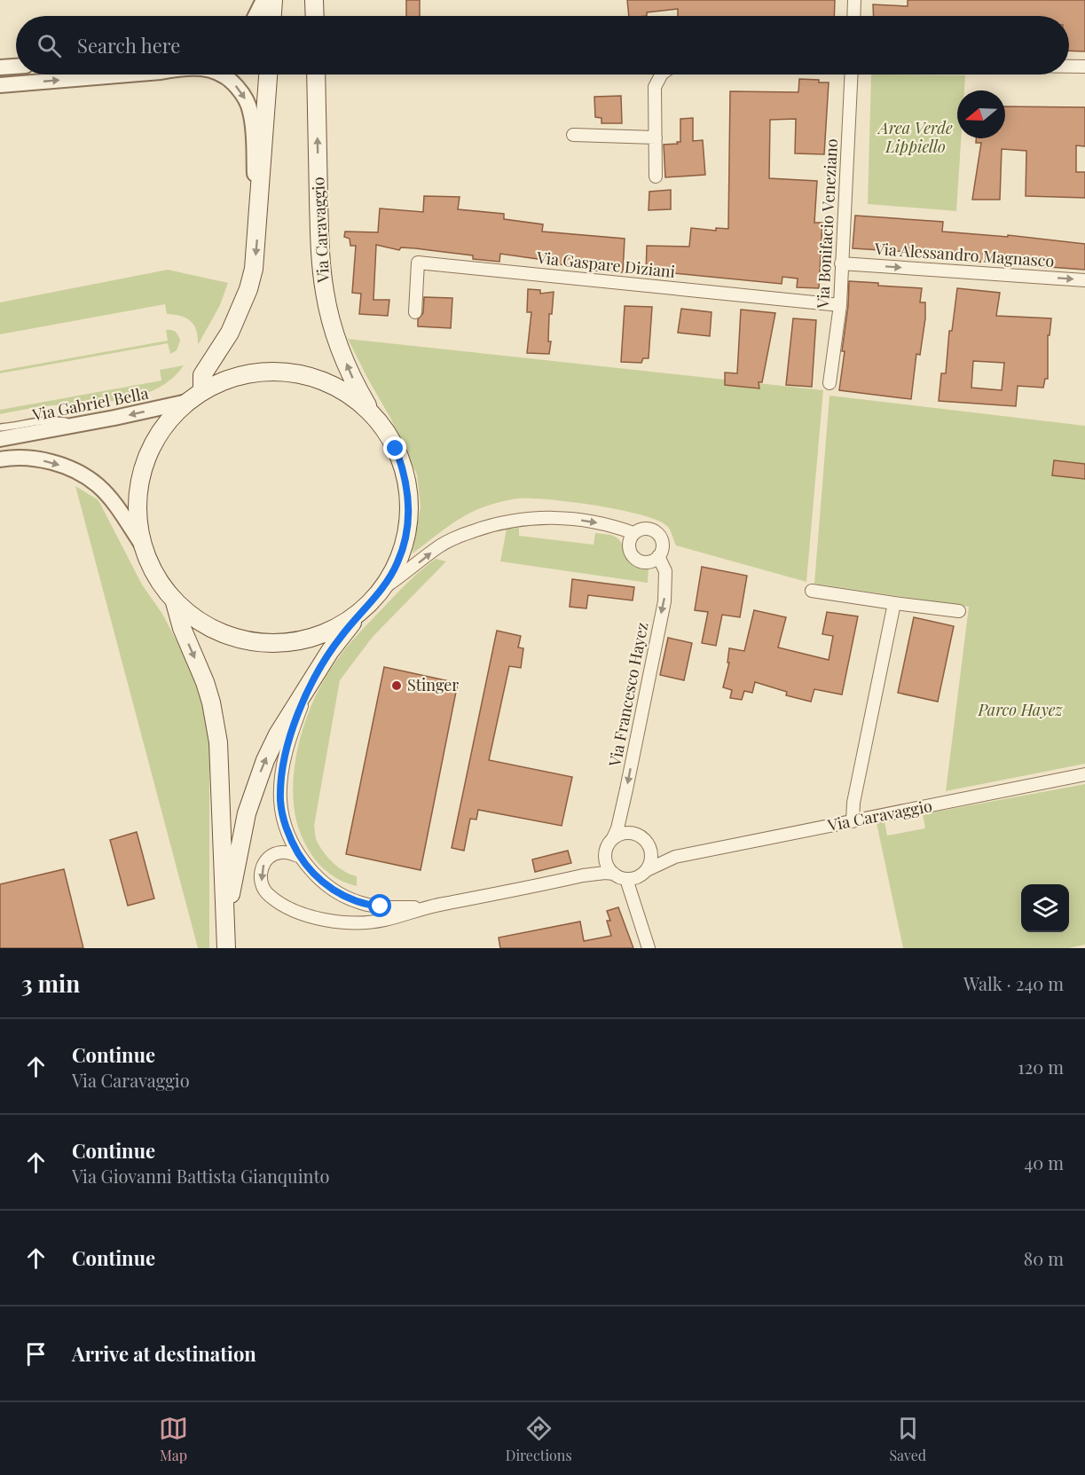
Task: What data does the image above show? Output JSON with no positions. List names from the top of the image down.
{
  "streets": {
    "main road": ["Via Caravaggio"],
    "street": [
      "Via Bonifacio Veneziano",
      "Via Alessandro Magnasco",
      "Via Gaspare Diziani",
      "Via Gabriel Bella",
      "Via Francesco Hayez"
    ]
  },
  "crossings": [
    ["Via Bonifacio Veneziano", "Via Alessandro Magnasco"],
    ["Via Bonifacio Veneziano", "Via Gaspare Diziani"],
    ["Via Caravaggio", "Via Francesco Hayez"]
  ],
  "one_way": ["Via Alessandro Magnasco", "Via Gabriel Bella", "Via Francesco Hayez"],
  "parks": ["Area Verde Lippiello", "Parco Hayez"],
  "places": ["Stinger"],
  "north": "left",
  "page": {
    "search": "Search here",
    "heading": ["3 min", "Walk · 240 m"],
    "list": [
      ["Continue", "Via Caravaggio", "120 m"],
      ["Continue", "Via Giovanni Battista Gianquinto", "40 m"],
      ["Continue", "80 m"],
      "Arrive at destination"
    ],
    "nav": ["Map", "Directions", "Saved"]
  }
}
